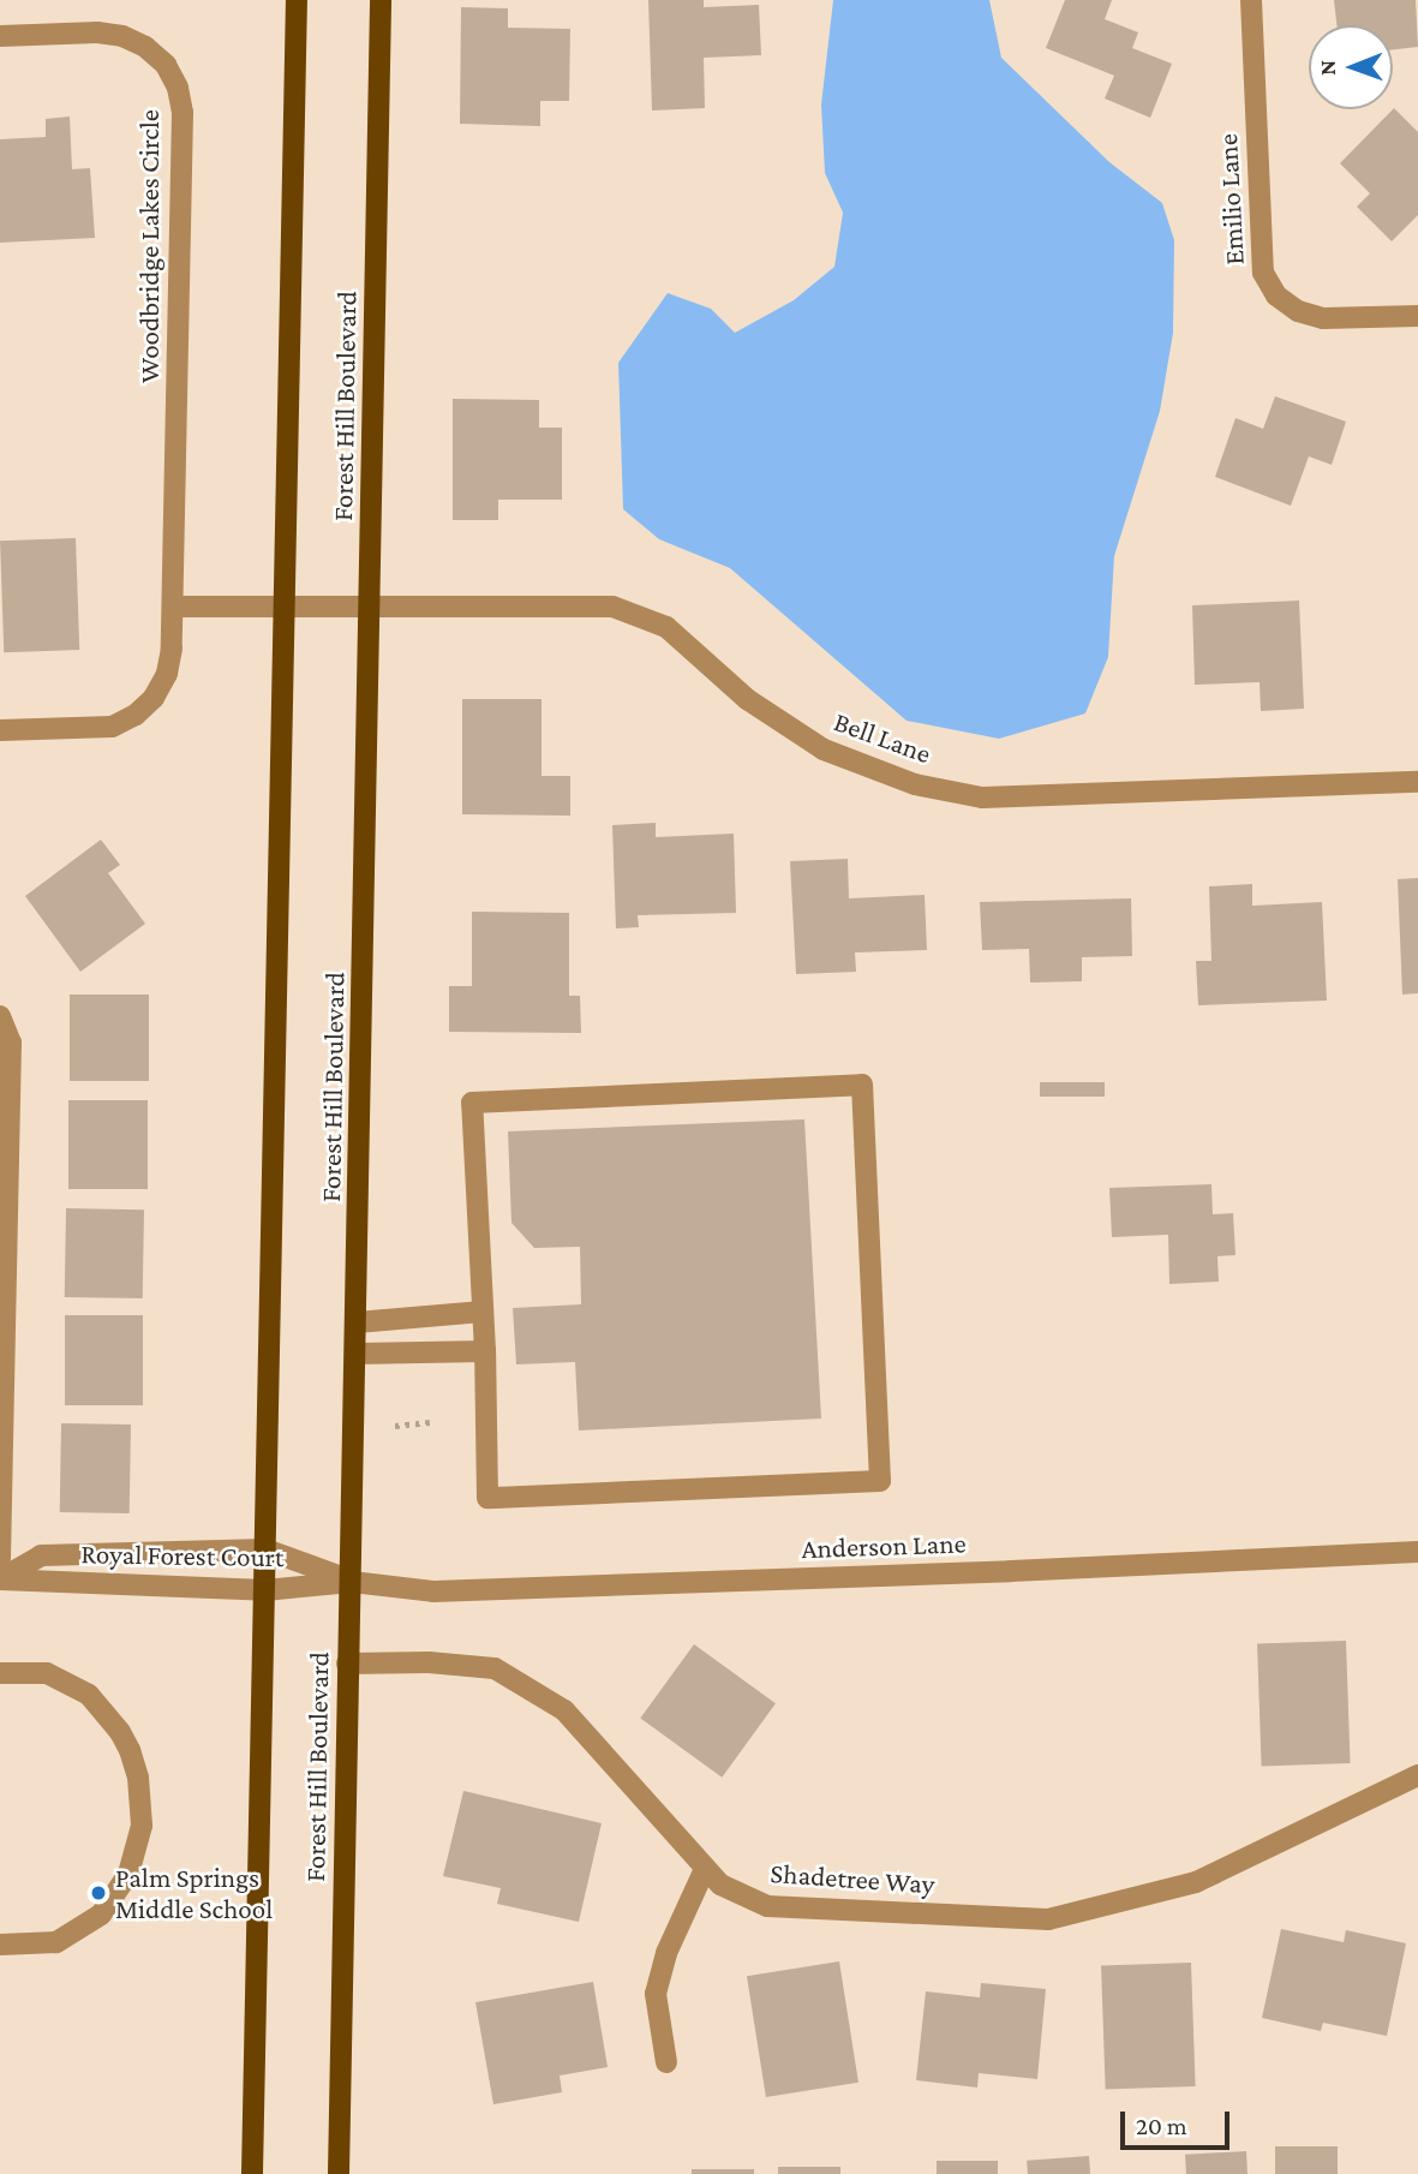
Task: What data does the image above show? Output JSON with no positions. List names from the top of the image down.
{
  "streets": {
    "main road": ["Forest Hill Boulevard"],
    "street": [
      "Emilio Lane",
      "Woodbridge Lakes Circle",
      "Bell Lane",
      "Anderson Lane",
      "Royal Forest Court",
      "Shadetree Way"
    ]
  },
  "crossings": [
    ["Forest Hill Boulevard", "Bell Lane"],
    ["Forest Hill Boulevard", "Anderson Lane"],
    ["Forest Hill Boulevard", "Royal Forest Court"],
    ["Forest Hill Boulevard", "Shadetree Way"],
    ["Anderson Lane", "Royal Forest Court"]
  ],
  "places": ["Palm Springs Middle School"],
  "scale_bar": "20 m",
  "north": "left"
}
